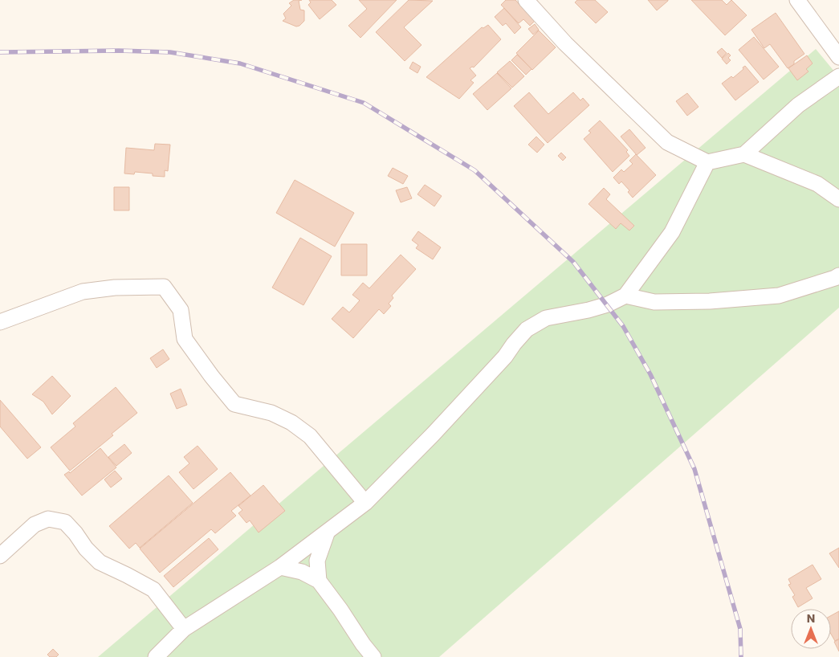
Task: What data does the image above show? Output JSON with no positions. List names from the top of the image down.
{
  "north": "top"
}
